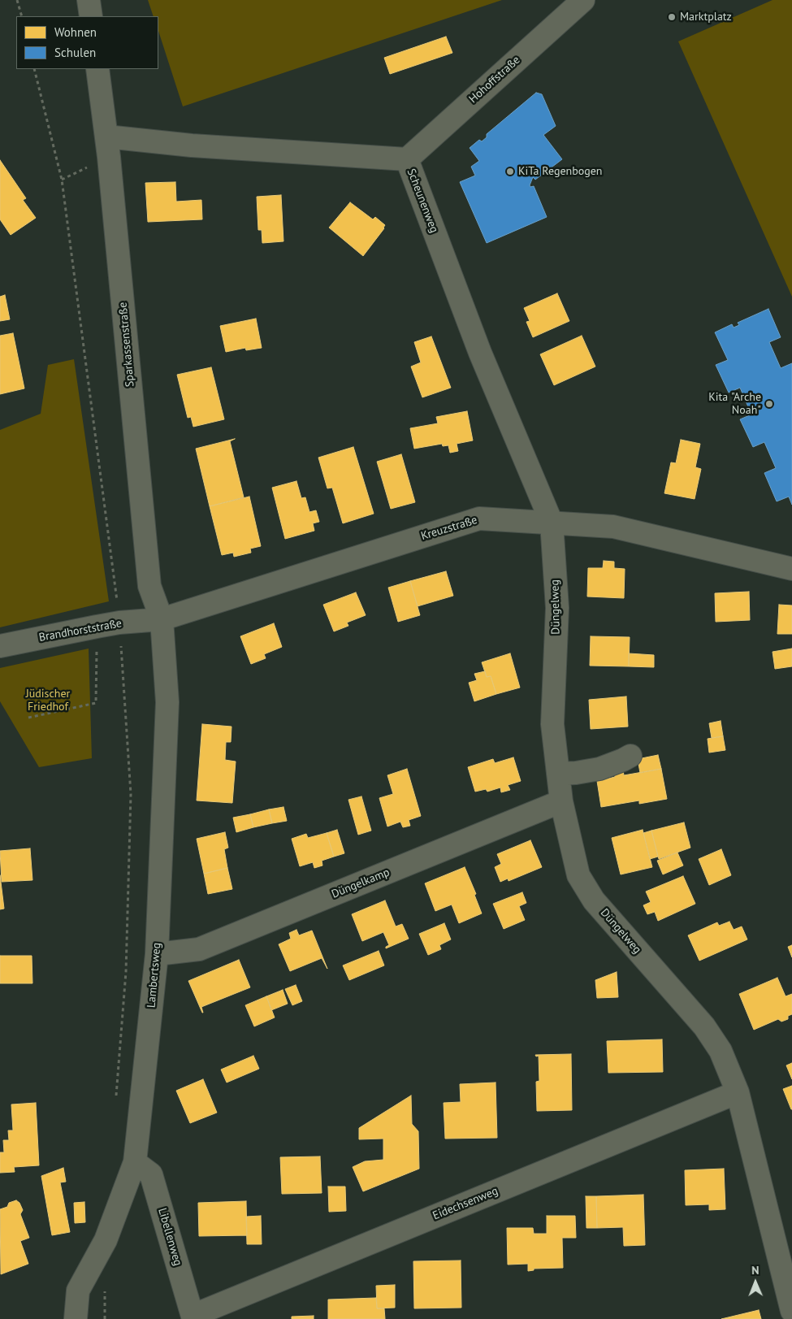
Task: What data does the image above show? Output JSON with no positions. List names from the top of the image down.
{
  "streets": {
    "street": [
      "Hohoffstraße",
      "Scheunenweg",
      "Sparkassenstraße",
      "Kreuzstraße",
      "Düngelweg",
      "Brandhorststraße",
      "Düngelkamp",
      "Lambertsweg",
      "Eidechsenweg",
      "Libellenweg"
    ]
  },
  "crossings": [
    ["Hohoffstraße", "Scheunenweg"],
    ["Scheunenweg", "Sparkassenstraße"],
    ["Scheunenweg", "Kreuzstraße"],
    ["Scheunenweg", "Düngelweg"],
    ["Sparkassenstraße", "Kreuzstraße"],
    ["Sparkassenstraße", "Brandhorststraße"],
    ["Sparkassenstraße", "Lambertsweg"],
    ["Kreuzstraße", "Düngelweg"],
    ["Kreuzstraße", "Brandhorststraße"],
    ["Kreuzstraße", "Lambertsweg"],
    ["Düngelweg", "Düngelkamp"],
    ["Düngelweg", "Eidechsenweg"],
    ["Brandhorststraße", "Lambertsweg"],
    ["Düngelkamp", "Lambertsweg"],
    ["Lambertsweg", "Libellenweg"],
    ["Eidechsenweg", "Libellenweg"]
  ],
  "parks": ["Jüdischer Friedhof"],
  "places": ["Marktplatz", "KiTa Regenbogen", "Kita \"Arche Noah\""],
  "legend": ["Wohnen", "Schulen"],
  "north": "top"
}
